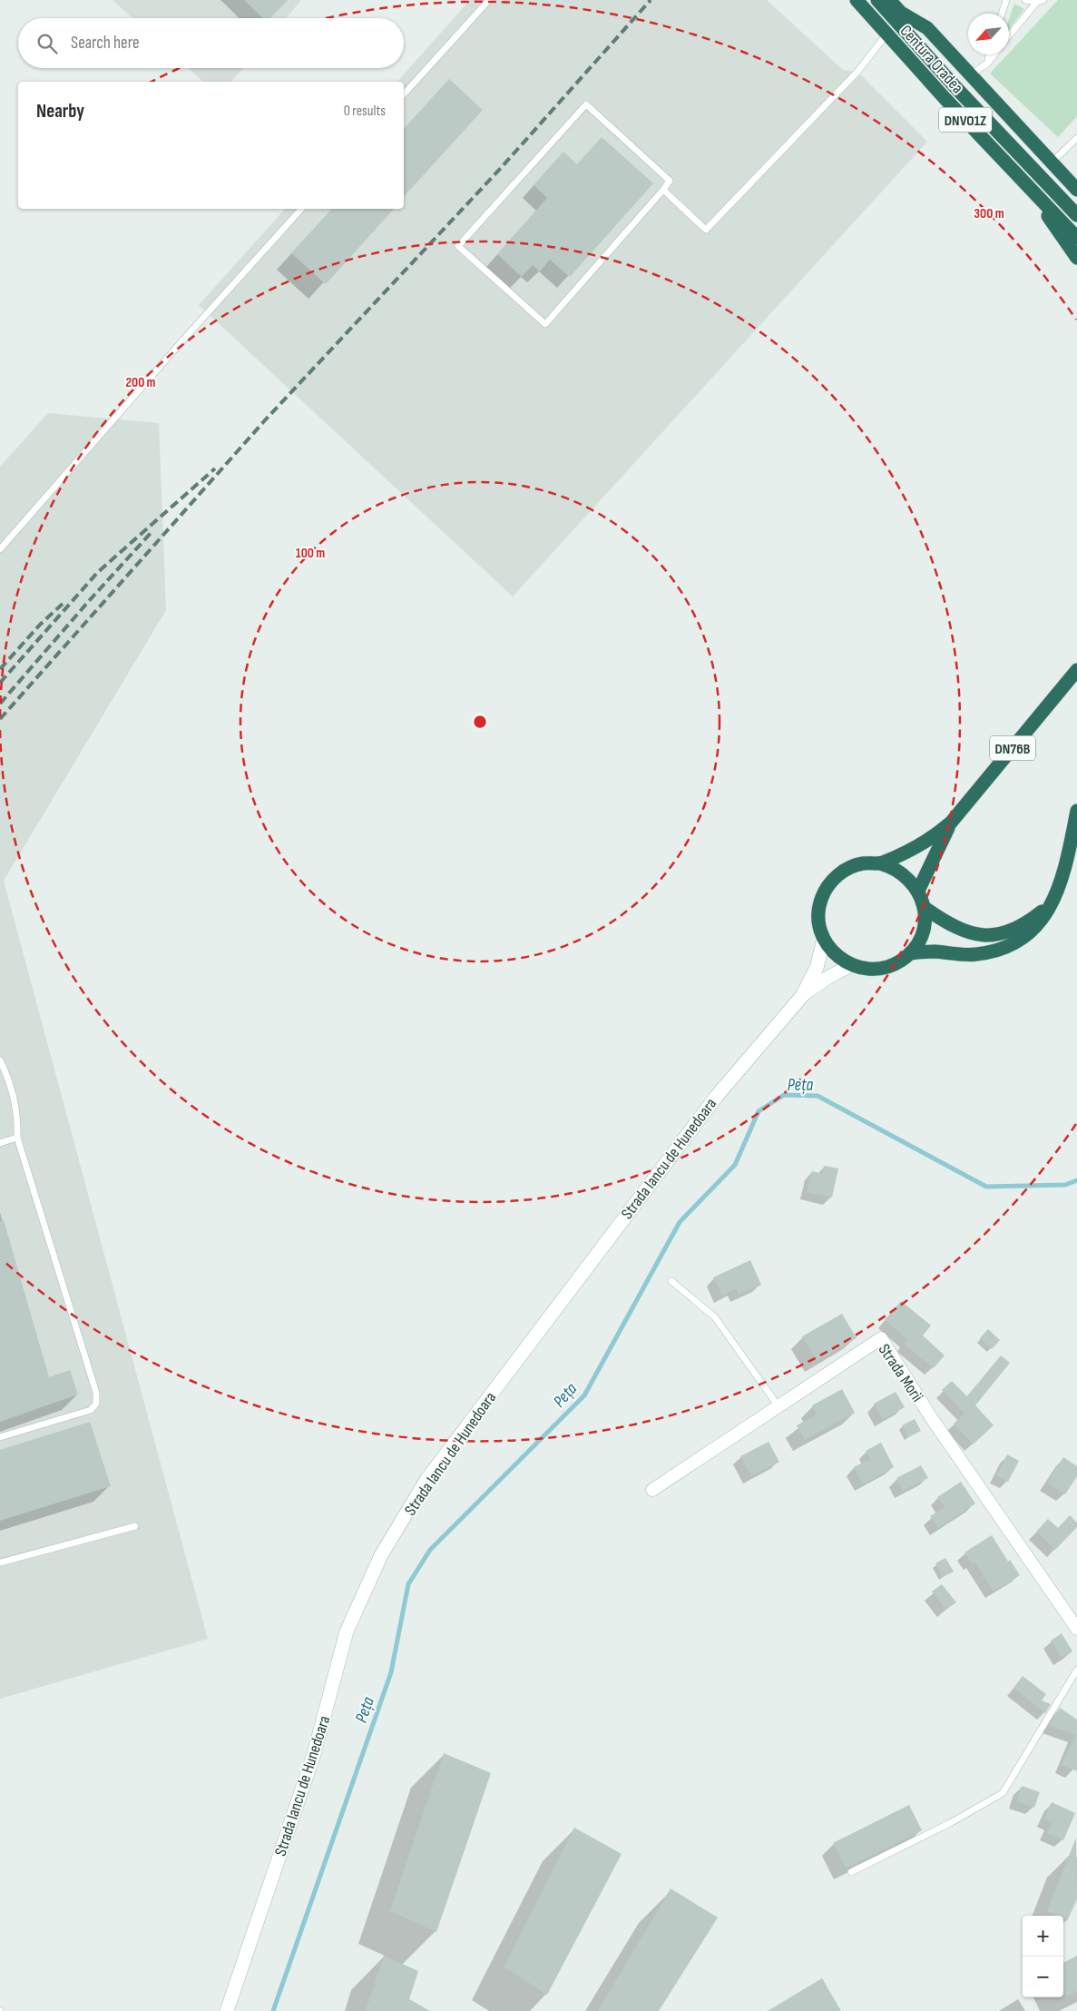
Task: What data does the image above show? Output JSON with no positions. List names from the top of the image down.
{
  "streets": {
    "highway": ["Centura Oradea", "DNVO1Z", "DN76B"],
    "street": ["Strada Iancu de Hunedoara", "Strada Morii"]
  },
  "crossings": [
    ["DN76B", "Strada Iancu de Hunedoara"]
  ],
  "water": ["Peța"],
  "north": "bottom left",
  "page": {
    "search": "Search here",
    "heading": ["Nearby", "0 results"],
    "map_buttons": ["+", "−"]
  },
  "rings": ["300 m", "200 m", "100 m"]
}
